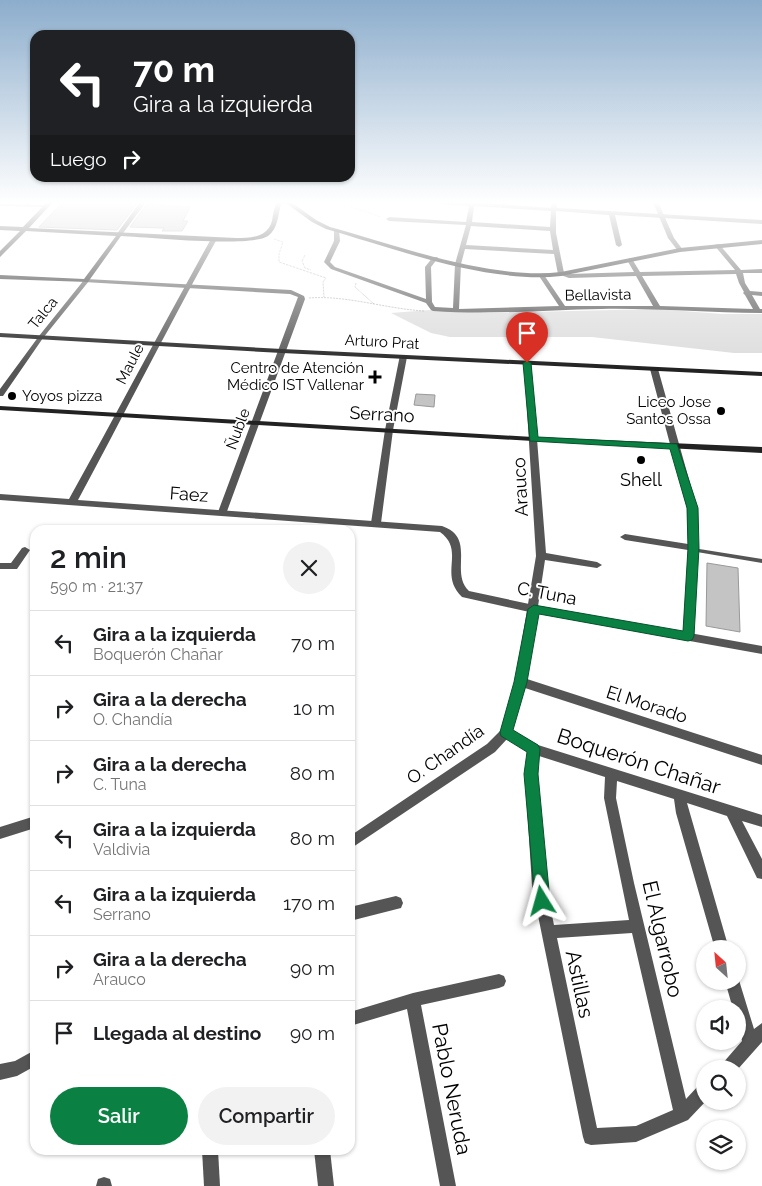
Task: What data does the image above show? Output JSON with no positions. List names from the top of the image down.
{
  "streets": {
    "main road": ["Talca", "Arturo Prat", "Serrano"],
    "street": [
      "Bellavista",
      "Maule",
      "Ñuble",
      "Arauco",
      "Faez",
      "C. Tuna",
      "El Morado",
      "O. Chandía",
      "Boquerón Chañar",
      "El Algarrobo",
      "Astillas",
      "Pablo Neruda"
    ]
  },
  "crossings": [
    ["Talca", "Arturo Prat"],
    ["Arturo Prat", "Maule"],
    ["Arturo Prat", "Ñuble"],
    ["Arturo Prat", "Arauco"],
    ["Maule", "Serrano"],
    ["Maule", "Faez"],
    ["Serrano", "Ñuble"],
    ["Serrano", "Arauco"],
    ["Ñuble", "Faez"],
    ["Arauco", "C. Tuna"],
    ["Arauco", "O. Chandía"],
    ["Faez", "C. Tuna"],
    ["C. Tuna", "O. Chandía"],
    ["El Morado", "O. Chandía"],
    ["O. Chandía", "Boquerón Chañar"],
    ["Boquerón Chañar", "El Algarrobo"],
    ["Boquerón Chañar", "Astillas"],
    ["El Algarrobo", "Astillas"]
  ],
  "places": {
    "health": ["Centro de Atención Médico IST Vallenar"],
    "other": ["Yoyos pizza", "Liceo Jose Santos Ossa", "Shell"]
  },
  "north": "top left",
  "page": {
    "turn": ["70 m", "Gira a la izquierda"],
    "then": "Luego",
    "heading": ["2 min", "590 m · 21:37"],
    "list": [
      {
        "name": "Gira a la izquierda",
        "note": "Boquerón Chañar",
        "value": "70 m"
      },
      {
        "name": "Gira a la derecha",
        "note": "O. Chandía",
        "value": "10 m"
      },
      {
        "name": "Gira a la derecha",
        "note": "C. Tuna",
        "value": "80 m"
      },
      {
        "name": "Gira a la izquierda",
        "note": "Valdivia",
        "value": "80 m"
      },
      {
        "name": "Gira a la izquierda",
        "note": "Serrano",
        "value": "170 m"
      },
      {
        "name": "Gira a la derecha",
        "note": "Arauco",
        "value": "90 m"
      },
      {
        "name": "Llegada al destino",
        "value": "90 m"
      }
    ],
    "buttons": ["Salir", "Compartir"]
  }
}
